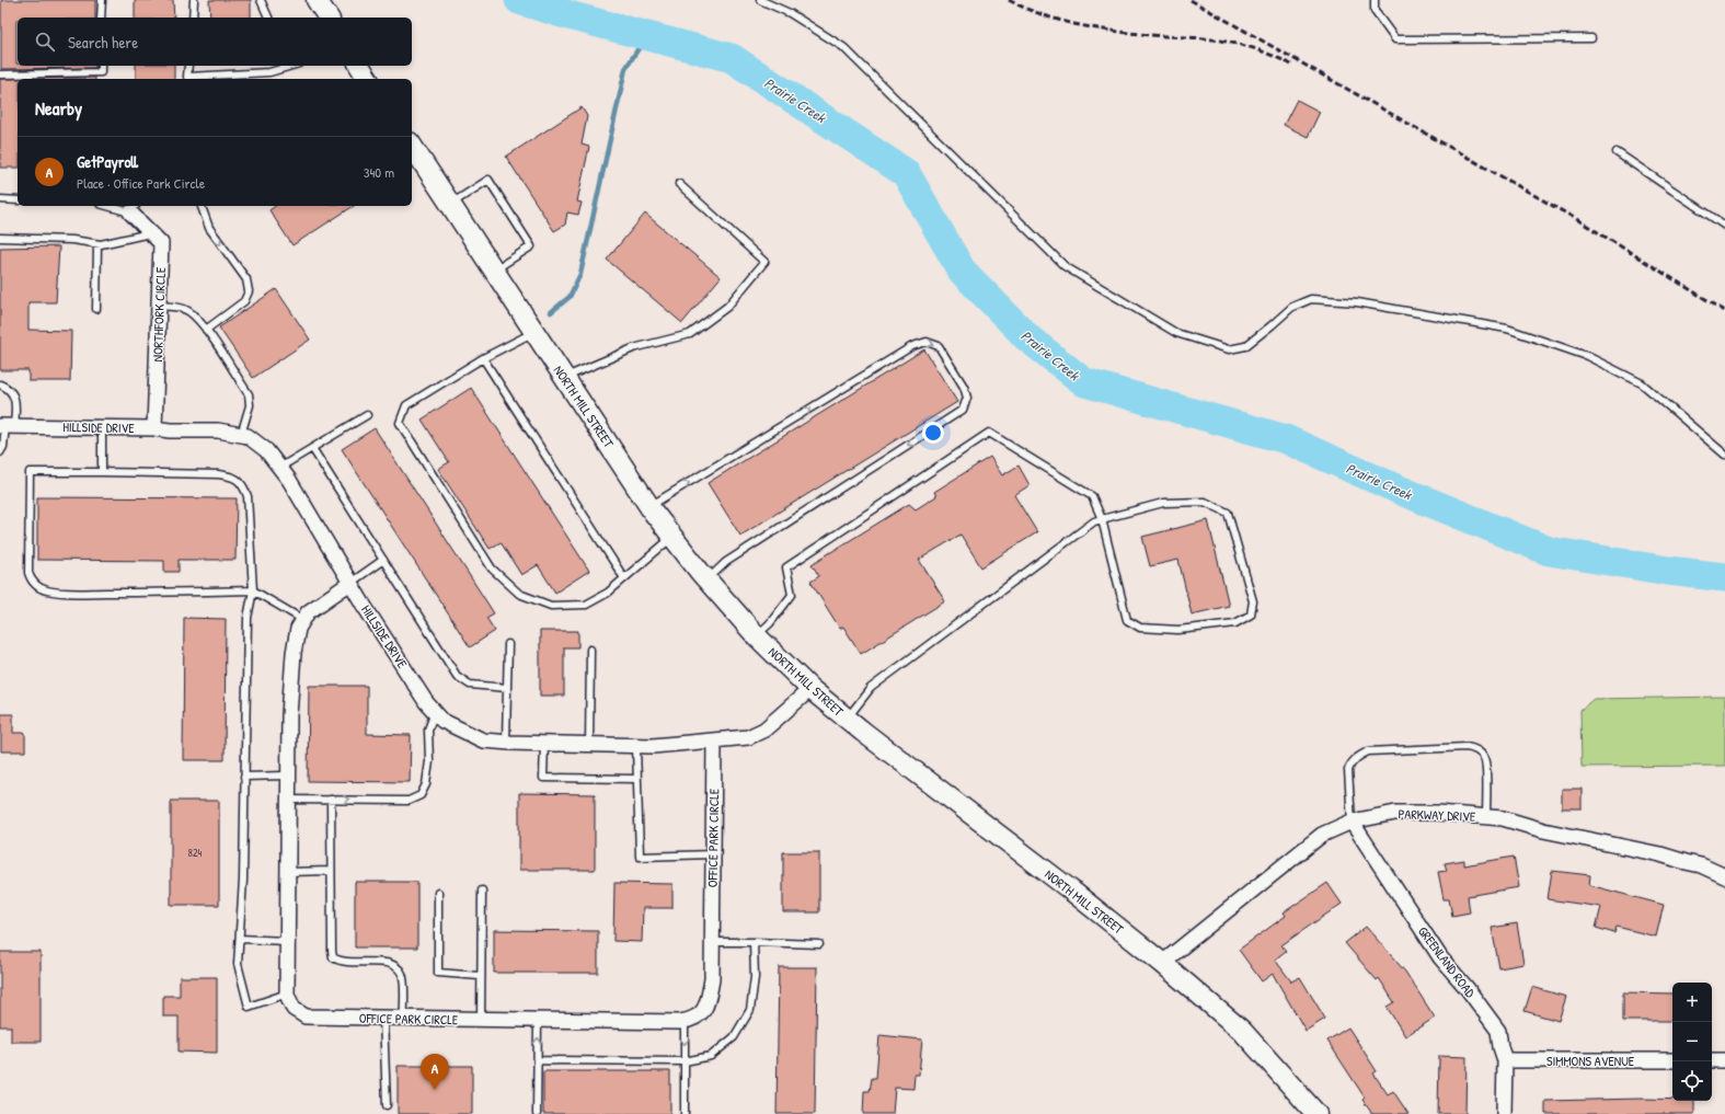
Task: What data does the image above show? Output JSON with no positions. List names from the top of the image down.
{
  "streets": {
    "main road": ["NORTH MILL STREET"],
    "street": [
      "NORTHFORK CIRCLE",
      "HILLSIDE DRIVE",
      "PARKWAY DRIVE",
      "OFFICE PARK CIRCLE",
      "GREENLAND ROAD",
      "SIMMONS AVENUE"
    ]
  },
  "crossings": [
    ["NORTHFORK CIRCLE", "HILLSIDE DRIVE"],
    ["NORTH MILL STREET", "HILLSIDE DRIVE"],
    ["NORTH MILL STREET", "PARKWAY DRIVE"],
    ["HILLSIDE DRIVE", "OFFICE PARK CIRCLE"],
    ["PARKWAY DRIVE", "GREENLAND ROAD"],
    ["GREENLAND ROAD", "SIMMONS AVENUE"]
  ],
  "water": ["Prairie Creek"],
  "house_numbers": ["824"],
  "page": {
    "search": "Search here",
    "heading": "Nearby",
    "list": [
      {
        "mark": "A",
        "name": "GetPayroll",
        "note": "Place · Office Park Circle",
        "value": "340 m"
      }
    ],
    "map_buttons": ["+", "−"],
    "pins": "A"
  }
}
